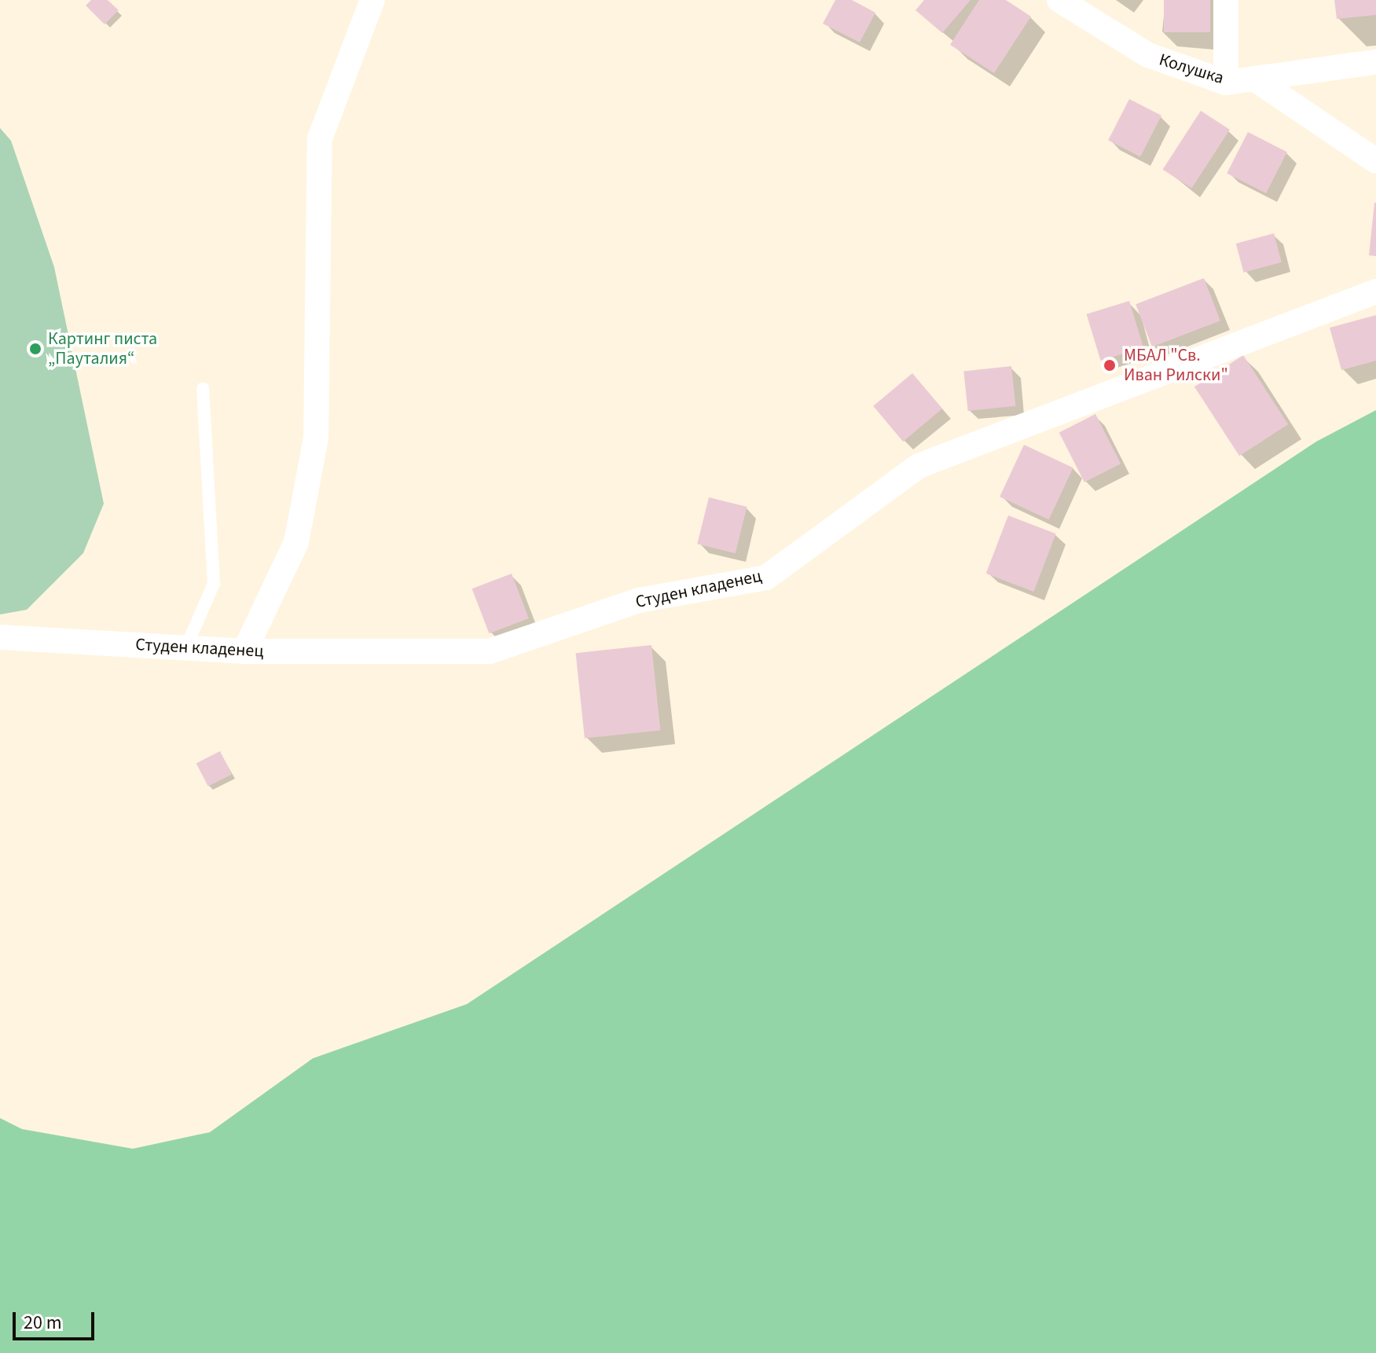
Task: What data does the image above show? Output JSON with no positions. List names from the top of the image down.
{
  "streets": {
    "street": ["Колушка", "Студен кладенец"]
  },
  "places": ["Картинг писта „Пауталия“", "МБАЛ \"Св. Иван Рилски\""],
  "scale_bar": "20 m"
}
